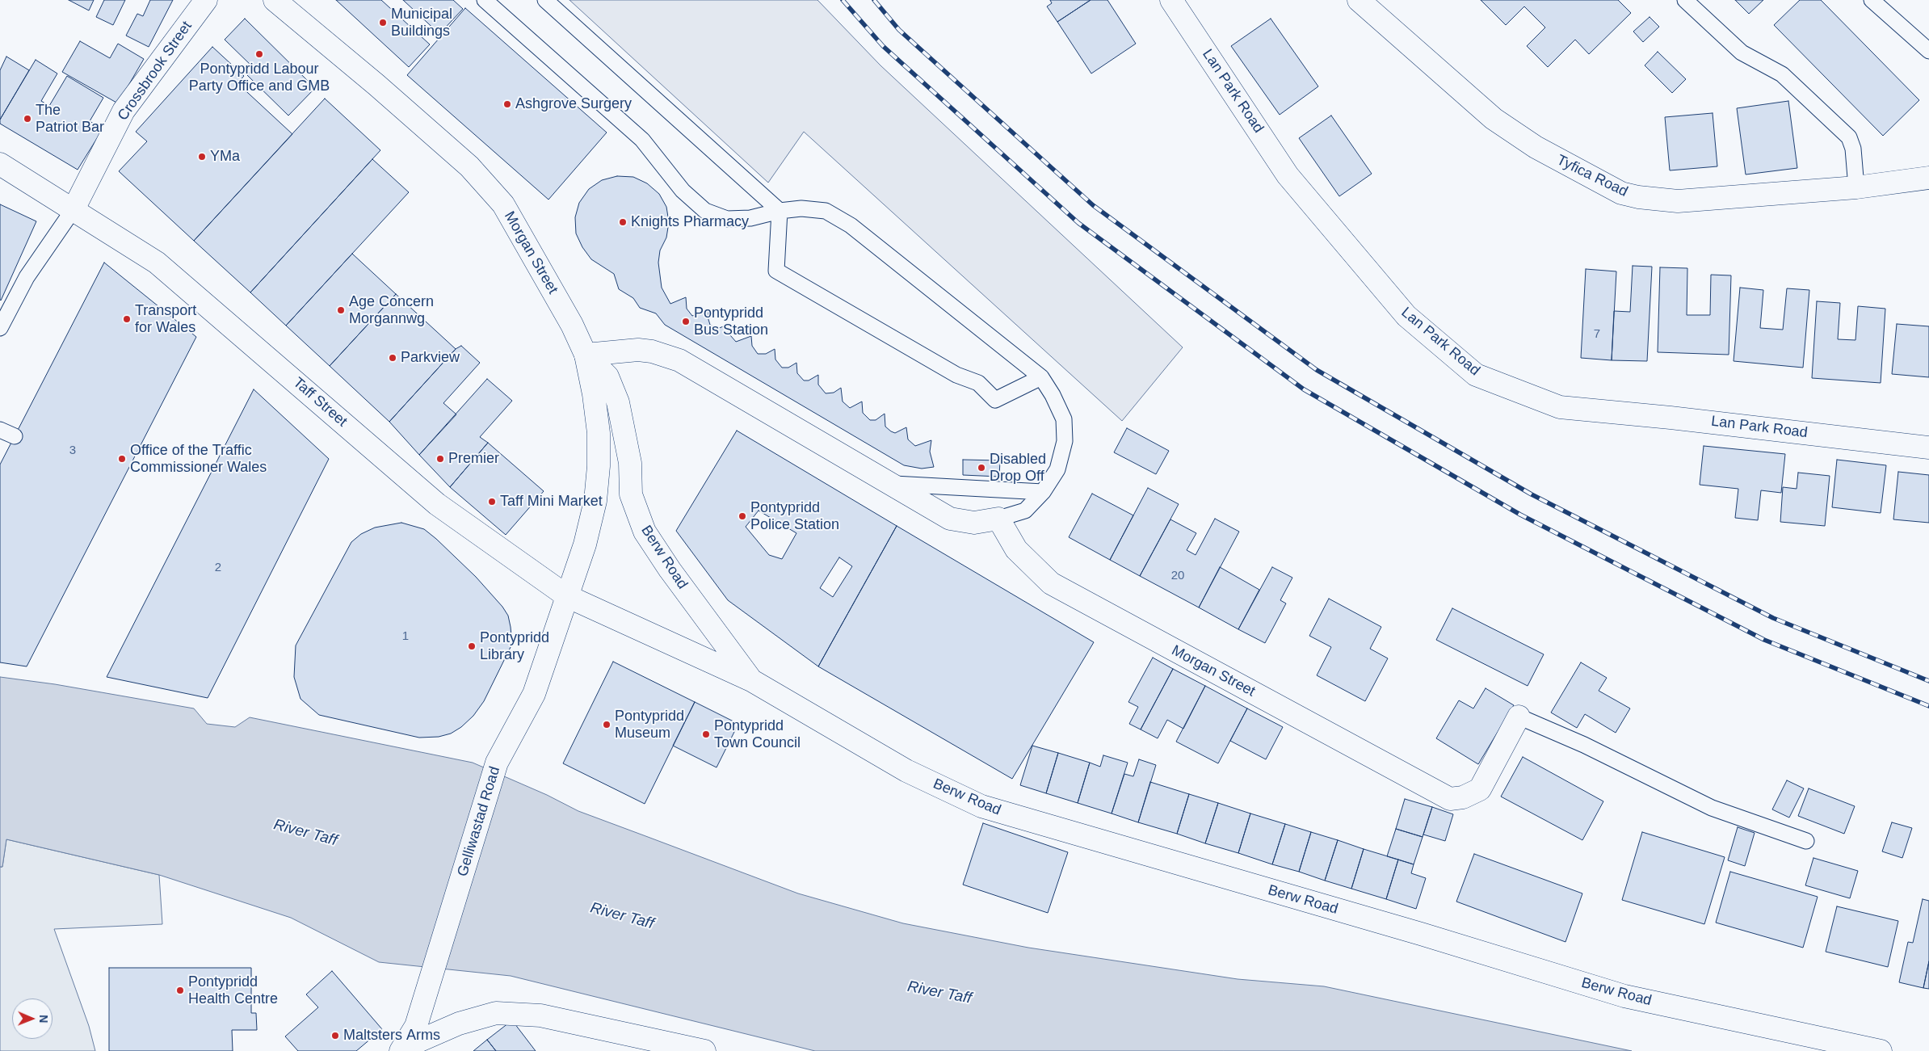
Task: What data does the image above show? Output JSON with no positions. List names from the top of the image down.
{
  "streets": {
    "street": [
      "Crossbrook Street",
      "Lan Park Road",
      "Tyfica Road",
      "Morgan Street",
      "Taff Street",
      "Berw Road",
      "Gelliwastad Road"
    ]
  },
  "crossings": [
    ["Crossbrook Street", "Taff Street"],
    ["Morgan Street", "Taff Street"],
    ["Morgan Street", "Berw Road"],
    ["Morgan Street", "Gelliwastad Road"],
    ["Taff Street", "Berw Road"],
    ["Taff Street", "Gelliwastad Road"],
    ["Berw Road", "Gelliwastad Road"]
  ],
  "water": ["River Taff"],
  "places": [
    "Municipal Buildings",
    "Pontypridd Labour Party Office and GMB",
    "Ashgrove Surgery",
    "The Patriot Bar",
    "YMa",
    "Knights Pharmacy",
    "Age Concern Morgannwg",
    "Transport for Wales",
    "Pontypridd Bus Station",
    "Parkview",
    "Office of the Traffic Commissioner Wales",
    "Premier",
    "Disabled Drop Off",
    "Taff Mini Market",
    "Pontypridd Police Station",
    "Pontypridd Library",
    "Pontypridd Museum",
    "Pontypridd Town Council",
    "Pontypridd Health Centre",
    "Maltsters Arms"
  ],
  "house_numbers": [
    "7",
    "3",
    "2",
    "20",
    "1"
  ],
  "north": "right"
}
